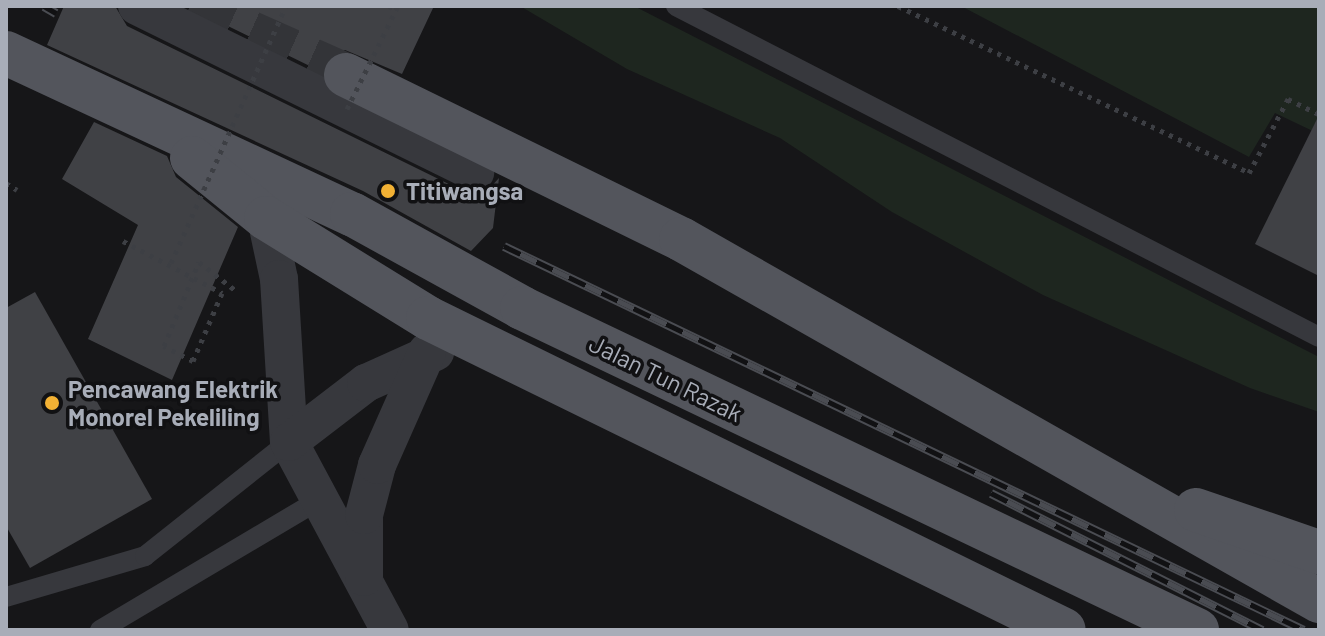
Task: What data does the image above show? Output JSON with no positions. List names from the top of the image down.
{
  "streets": {
    "main road": ["Jalan Tun Razak"]
  },
  "places": ["Titiwangsa", "Pencawang Elektrik Monorel Pekeliling"]
}
